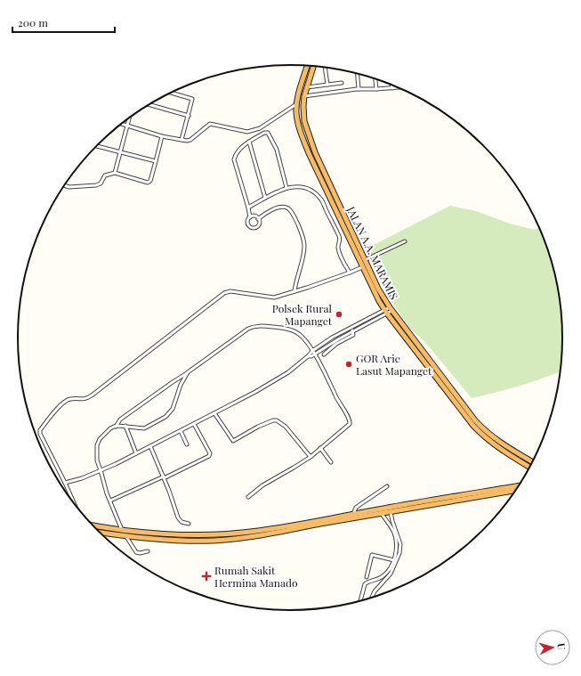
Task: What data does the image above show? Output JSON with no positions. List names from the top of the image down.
{
  "streets": {
    "highway": ["JALAN A.A. MARAMIS"]
  },
  "places": {
    "other": ["Polsek Rural Mapanget", "GOR Arie Lasut Mapanget"],
    "health": ["Rumah Sakit Hermina Manado"]
  },
  "scale_bar": "200 m",
  "north": "right"
}
